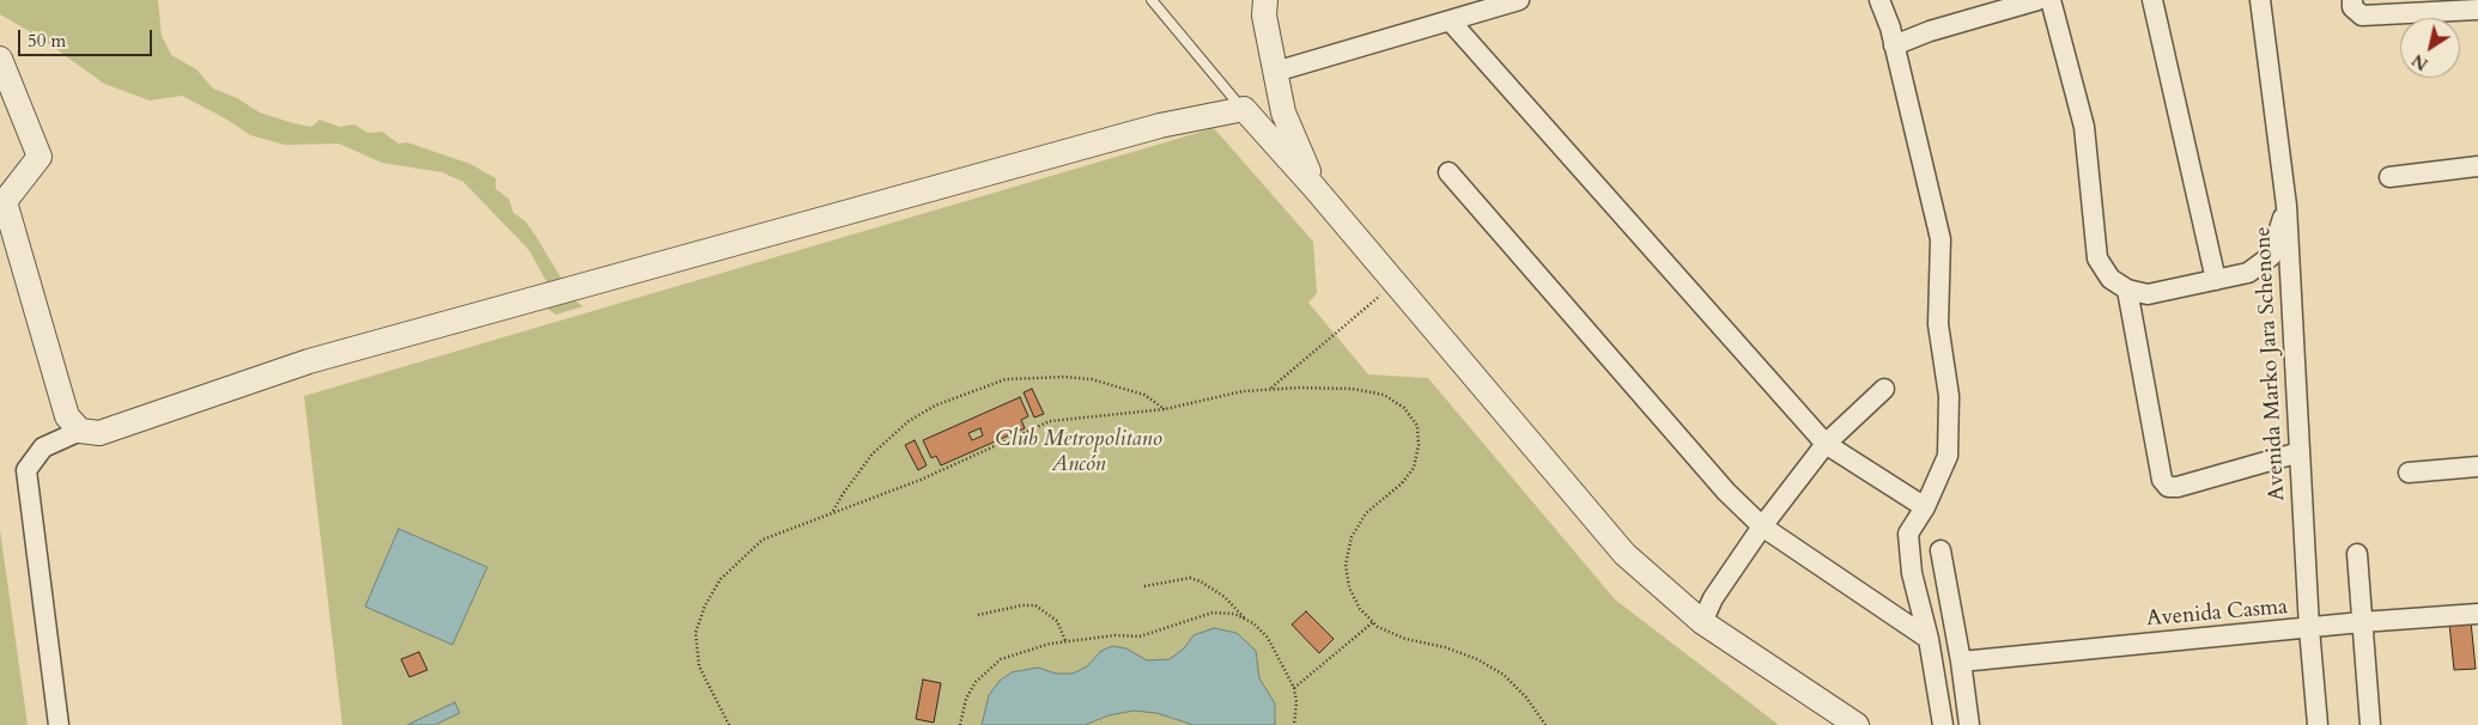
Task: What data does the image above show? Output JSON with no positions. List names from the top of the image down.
{
  "streets": {
    "street": ["Avenida Marko Jara Schenone", "Avenida Casma"]
  },
  "crossings": [
    ["Avenida Marko Jara Schenone", "Avenida Casma"]
  ],
  "parks": ["Club Metropolitano Ancón"],
  "scale_bar": "50 m",
  "north": "bottom left"
}
